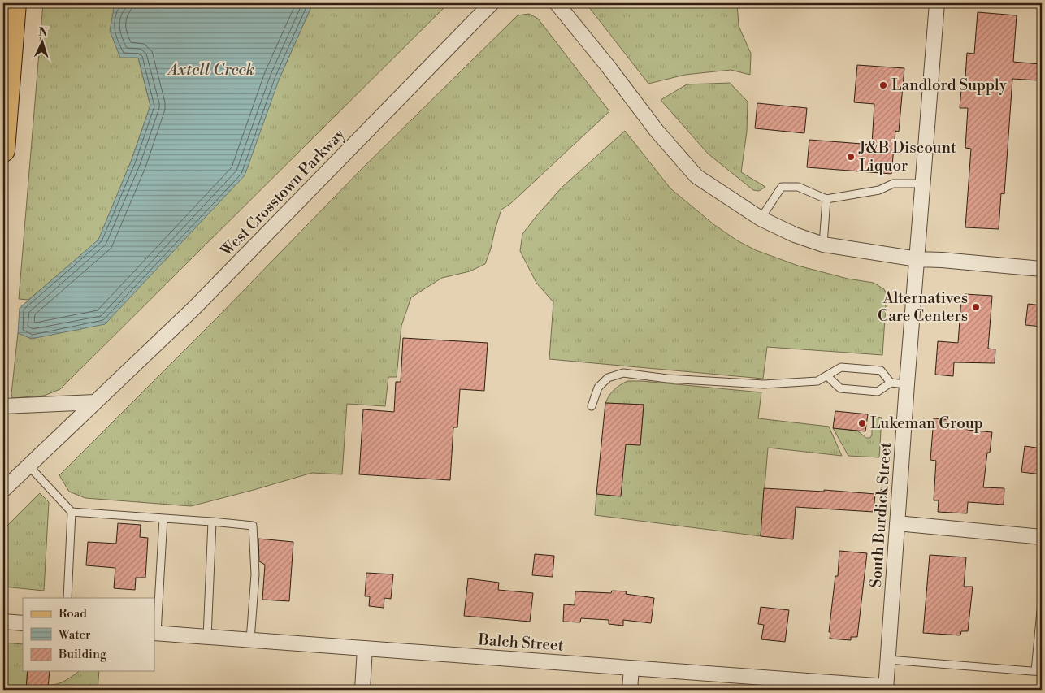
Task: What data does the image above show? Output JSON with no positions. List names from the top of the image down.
{
  "streets": {
    "street": ["West Crosstown Parkway", "South Burdick Street", "Balch Street"]
  },
  "crossings": [
    ["South Burdick Street", "Balch Street"]
  ],
  "water": ["Axtell Creek"],
  "places": [
    "Landlord Supply",
    "J&B Discount Liquor",
    "Alternatives Care Centers",
    "Lukeman Group"
  ],
  "legend": ["Road", "Water", "Building"],
  "north": "top"
}
